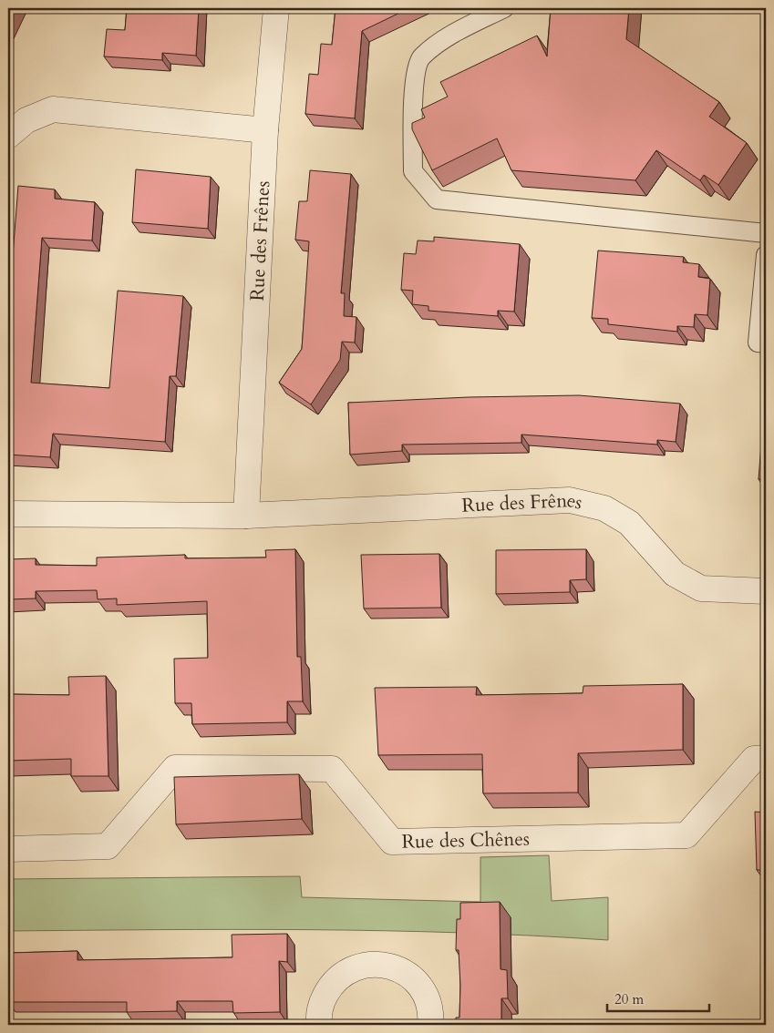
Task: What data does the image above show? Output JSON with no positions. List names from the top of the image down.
{
  "streets": {
    "street": ["Rue des Frênes", "Rue des Chênes"]
  },
  "scale_bar": "20 m"
}
